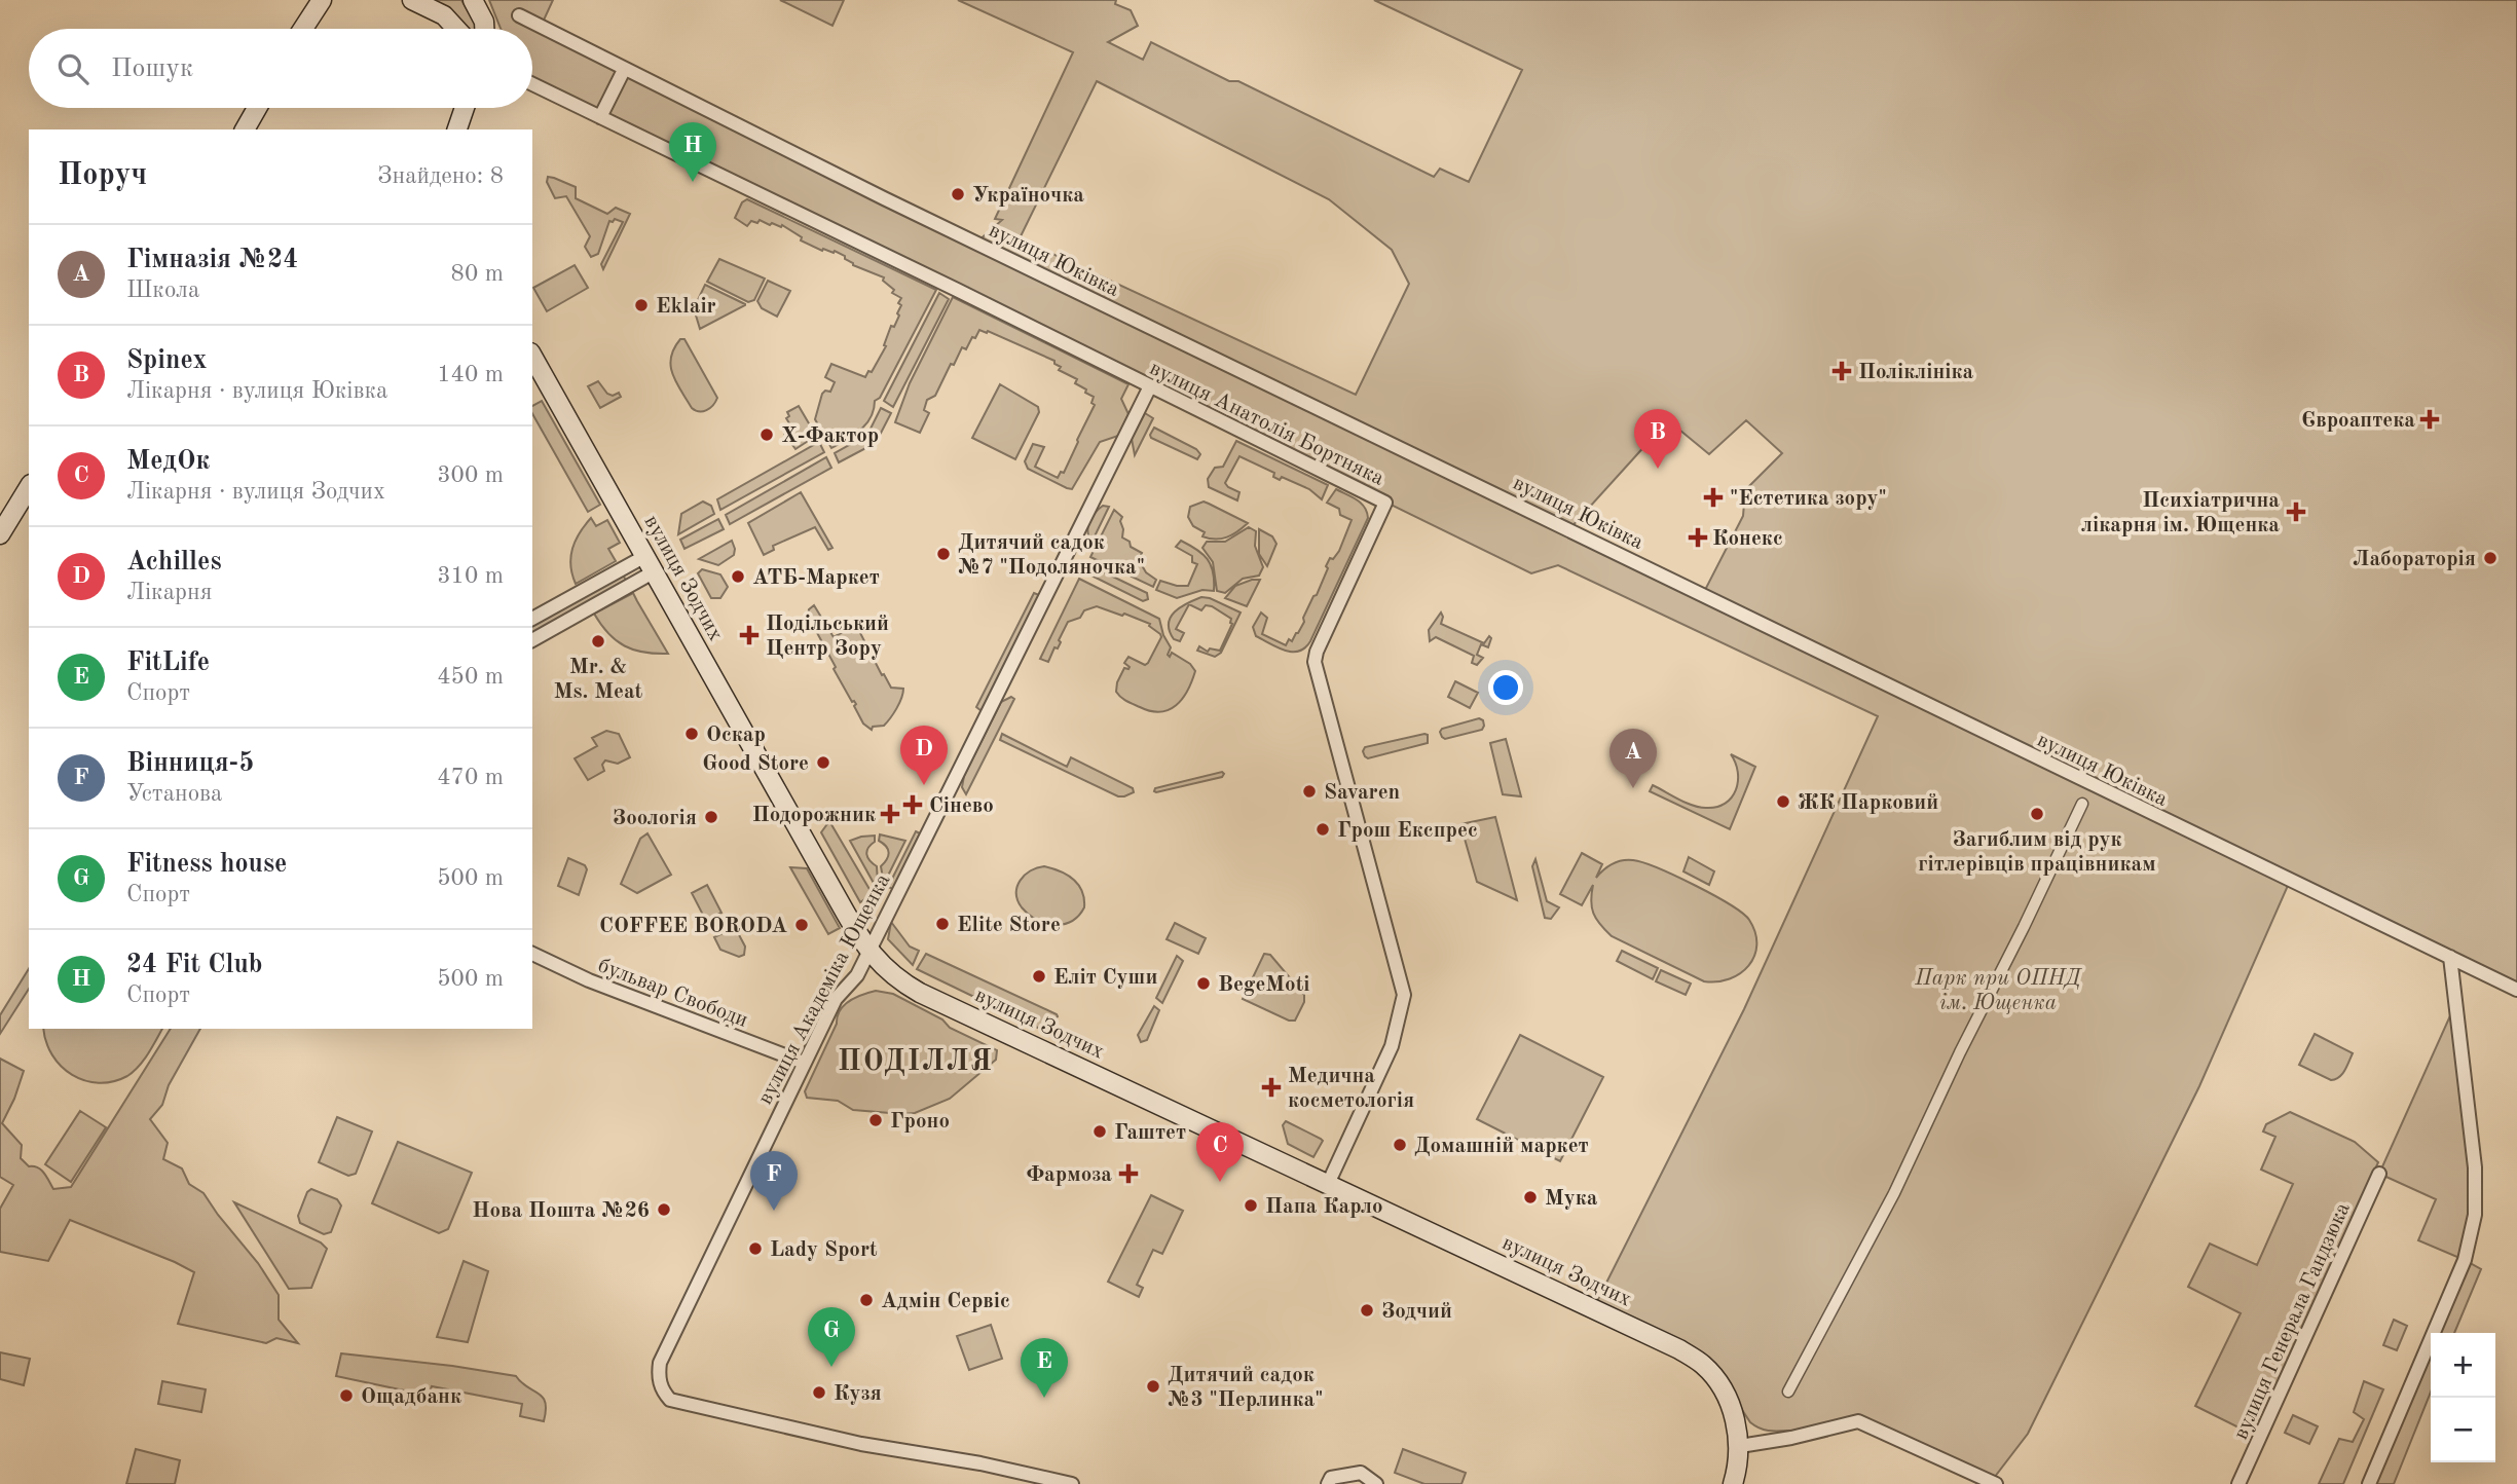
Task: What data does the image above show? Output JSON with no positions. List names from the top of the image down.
{
  "streets": {
    "main road": ["вулиця Зодчих"],
    "street": [
      "вулиця Юківка",
      "вулиця Анатолія Бортняка",
      "вулиця Академіка Ющенка",
      "бульвар Свободи",
      "вулиця Генерала Гандзюка"
    ]
  },
  "crossings": [
    ["вулиця Анатолія Бортняка", "вулиця Зодчих"],
    ["вулиця Анатолія Бортняка", "вулиця Академіка Ющенка"],
    ["вулиця Зодчих", "вулиця Академіка Ющенка"],
    ["вулиця Академіка Ющенка", "бульвар Свободи"]
  ],
  "districts": ["ПОДІЛЛЯ"],
  "parks": ["Парк при ОПНД ім. Ющенка"],
  "places": {
    "other": [
      "Україночка",
      "Eklair",
      "X-Фактор",
      "Дитячий садок №7 \"Подоляночка\"",
      "Лабораторія",
      "АТБ-Маркет",
      "Mr. & Ms. Meat",
      "Оскар",
      "Good Store",
      "Savaren",
      "ЖК Парковий",
      "Загиблим від рук гітлерівців працівникам",
      "Зоологія",
      "Грош Експрес",
      "Elite Store",
      "COFFEE BORODA",
      "Еліт Суши",
      "BegeMoti",
      "Гроно",
      "Гаштет",
      "Домашній маркет",
      "Мука",
      "Папа Карло",
      "Нова Пошта №26",
      "Lady Sport",
      "Адмін Сервіс",
      "Зодчий",
      "Дитячий садок №3 \"Перлинка\"",
      "Кузя",
      "Ощадбанк"
    ],
    "health": [
      "Поліклініка",
      "Євроаптека",
      "\"Естетика зору\"",
      "Психіатрична лікарня ім. Ющенка",
      "Конекс",
      "Подільський Центр Зору",
      "Сінево",
      "Подорожник",
      "Медична косметологія",
      "Фармоза"
    ]
  },
  "page": {
    "search": "Пошук",
    "pins": [
      "H",
      "B",
      "D",
      "A",
      "C",
      "F",
      "G",
      "E"
    ],
    "heading": ["Поруч", "Знайдено: 8"],
    "list": [
      {
        "mark": "A",
        "name": "Гімназія №24",
        "note": "Школа",
        "value": "80 m"
      },
      {
        "mark": "B",
        "name": "Spinex",
        "note": "Лікарня · вулиця Юківка",
        "value": "140 m"
      },
      {
        "mark": "C",
        "name": "МедОк",
        "note": "Лікарня · вулиця Зодчих",
        "value": "300 m"
      },
      {
        "mark": "D",
        "name": "Achilles",
        "note": "Лікарня",
        "value": "310 m"
      },
      {
        "mark": "E",
        "name": "FitLife",
        "note": "Спорт",
        "value": "450 m"
      },
      {
        "mark": "F",
        "name": "Вінниця-5",
        "note": "Установа",
        "value": "470 m"
      },
      {
        "mark": "G",
        "name": "Fitness house",
        "note": "Спорт",
        "value": "500 m"
      },
      {
        "mark": "H",
        "name": "24 Fit Club",
        "note": "Спорт",
        "value": "500 m"
      }
    ],
    "map_buttons": ["+", "−"]
  }
}
